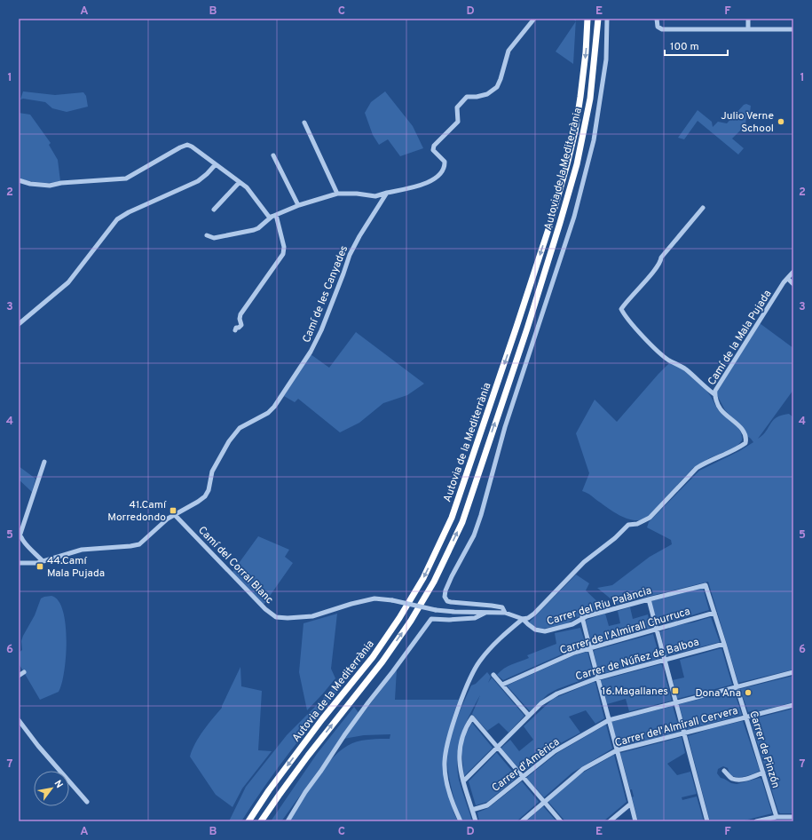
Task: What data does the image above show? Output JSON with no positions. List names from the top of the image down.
{
  "streets": {
    "highway": ["Autovia de la Mediterrània"],
    "street": [
      "Camí de les Canyades",
      "Camí de la Mala Pujada",
      "Camí del Corral Blanc",
      "Carrer del Riu Palància",
      "Carrer de l'Almirall Churruca",
      "Carrer de Núñez de Balboa",
      "Carrer del'Almirall Cervera",
      "Carrer de Pinzón",
      "Carrer d'Amèrica"
    ]
  },
  "crossings": [
    ["Camí de les Canyades", "Camí del Corral Blanc"],
    ["Camí de la Mala Pujada", "Carrer del Riu Palància"],
    ["Camí del Corral Blanc", "Carrer del Riu Palància"],
    ["Carrer del Riu Palància", "Carrer de Pinzón"],
    ["Carrer de l'Almirall Churruca", "Carrer de Pinzón"],
    ["Carrer de Núñez de Balboa", "Carrer de Pinzón"],
    ["Carrer del'Almirall Cervera", "Carrer de Pinzón"],
    ["Carrer de Pinzón", "Carrer d'Amèrica"]
  ],
  "places": {
    "other": ["Julio Verne School", "Dona Ana"],
    "transit": ["41.Camí Morredondo", "44.Camí Mala Pujada", "16.Magallanes"]
  },
  "scale_bar": "100 m",
  "north": "top right",
  "grid": {
    "columns": [
      "A",
      "B",
      "C",
      "D",
      "E",
      "F"
    ],
    "rows": [
      "1",
      "2",
      "3",
      "4",
      "5",
      "6",
      "7"
    ]
  }
}
